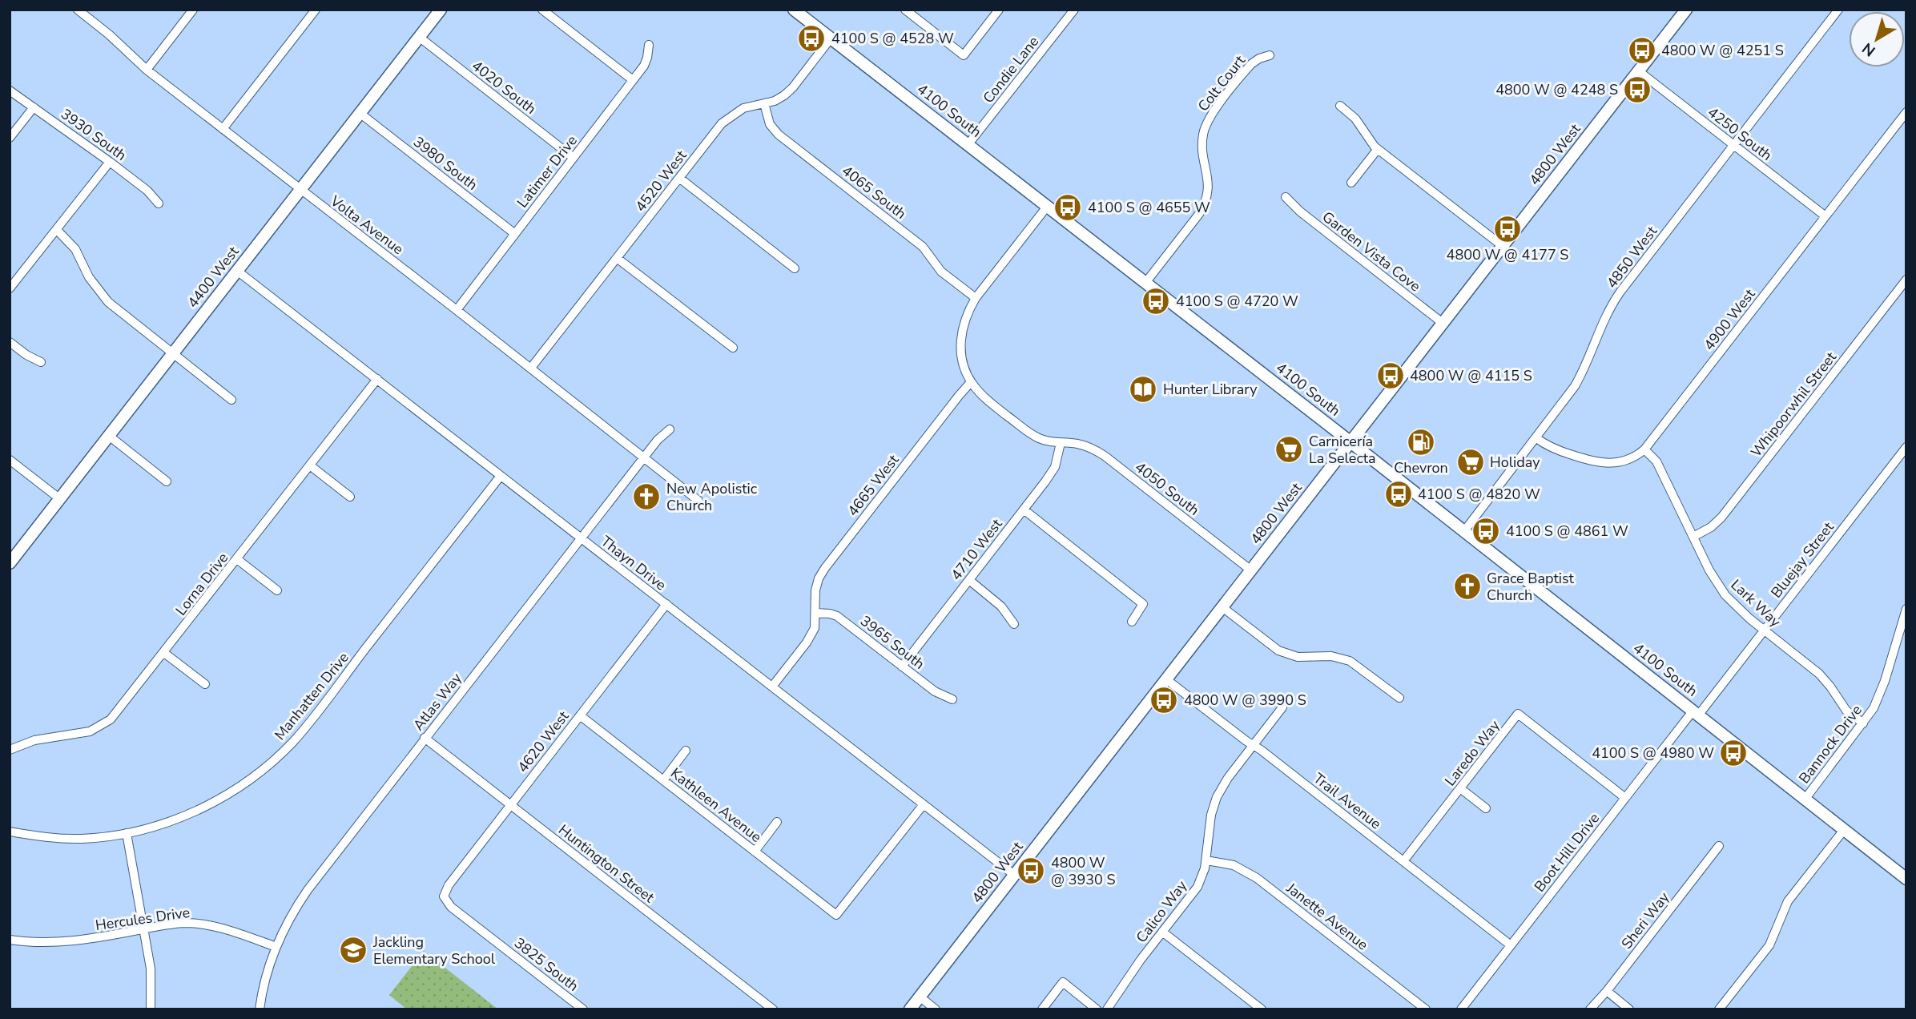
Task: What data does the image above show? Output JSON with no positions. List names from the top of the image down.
{
  "streets": {
    "main road": ["4100 South", "4800 West", "4400 West"],
    "street": [
      "Condie Lane",
      "Colt Court",
      "4020 South",
      "4250 South",
      "3930 South",
      "3980 South",
      "Latimer Drive",
      "4520 West",
      "4065 South",
      "Volta Avenue",
      "Garden Vista Cove",
      "4850 West",
      "4900 West",
      "Whipoorwhil Street",
      "4665 West",
      "4050 South",
      "4710 West",
      "Bluejay Street",
      "Thayn Drive",
      "Lorna Drive",
      "Lark Way",
      "3965 South",
      "Manhatten Drive",
      "Atlas Way",
      "4620 West",
      "Bannock Drive",
      "Laredo Way",
      "Trail Avenue",
      "Kathleen Avenue",
      "Boot Hill Drive",
      "Huntington Street",
      "Calico Way",
      "Janette Avenue",
      "Hercules Drive",
      "Sheri Way",
      "3825 South"
    ]
  },
  "crossings": [
    ["Condie Lane", "4100 South"],
    ["Colt Court", "4100 South"],
    ["4020 South", "Latimer Drive"],
    ["4020 South", "4400 West"],
    ["4100 South", "4800 West"],
    ["4100 South", "4520 West"],
    ["4100 South", "4850 West"],
    ["4100 South", "Bluejay Street"],
    ["4100 South", "Bannock Drive"],
    ["4100 South", "Boot Hill Drive"],
    ["4250 South", "4800 West"],
    ["4250 South", "4850 West"],
    ["4250 South", "4900 West"],
    ["4800 West", "Garden Vista Cove"],
    ["4800 West", "4050 South"],
    ["4800 West", "Thayn Drive"],
    ["4800 West", "Trail Avenue"],
    ["3980 South", "Latimer Drive"],
    ["3980 South", "4400 West"],
    ["Latimer Drive", "Volta Avenue"],
    ["4520 West", "4065 South"],
    ["4520 West", "Volta Avenue"],
    ["Volta Avenue", "4400 West"],
    ["Volta Avenue", "Atlas Way"],
    ["4850 West", "4900 West"],
    ["4400 West", "Thayn Drive"],
    ["4900 West", "Lark Way"],
    ["Whipoorwhil Street", "Lark Way"],
    ["4665 West", "4050 South"],
    ["4665 West", "Thayn Drive"],
    ["4665 West", "3965 South"],
    ["4050 South", "4710 West"],
    ["4710 West", "3965 South"],
    ["Bluejay Street", "Lark Way"],
    ["Bluejay Street", "Boot Hill Drive"],
    ["Thayn Drive", "Lorna Drive"],
    ["Thayn Drive", "Manhatten Drive"],
    ["Thayn Drive", "Atlas Way"],
    ["Thayn Drive", "4620 West"],
    ["Thayn Drive", "Kathleen Avenue"],
    ["Lark Way", "Bannock Drive"],
    ["Atlas Way", "Huntington Street"],
    ["Atlas Way", "Hercules Drive"],
    ["4620 West", "Kathleen Avenue"],
    ["4620 West", "Huntington Street"],
    ["4620 West", "3825 South"],
    ["Laredo Way", "Trail Avenue"],
    ["Laredo Way", "Boot Hill Drive"],
    ["Trail Avenue", "Boot Hill Drive"],
    ["Trail Avenue", "Calico Way"],
    ["Calico Way", "Janette Avenue"]
  ],
  "places": {
    "bus stop": [
      "4100 S @ 4528 W",
      "4800 W @ 4251 S",
      "4800 W @ 4248 S",
      "4100 S @ 4655 W",
      "4800 W @ 4177 S",
      "4100 S @ 4720 W",
      "4800 W @ 4115 S",
      "4100 S @ 4820 W",
      "4100 S @ 4861 W",
      "4800 W @ 3990 S",
      "4100 S @ 4980 W",
      "4800 W @ 3930 S"
    ],
    "library": ["Hunter Library"],
    "fuel station": ["Chevron"],
    "supermarket": ["Carnicería La Selecta", "Holiday"],
    "church": ["New Apolistic Church", "Grace Baptist Church"],
    "school or university": ["Jackling Elementary School"]
  },
  "north": "bottom left"
}
